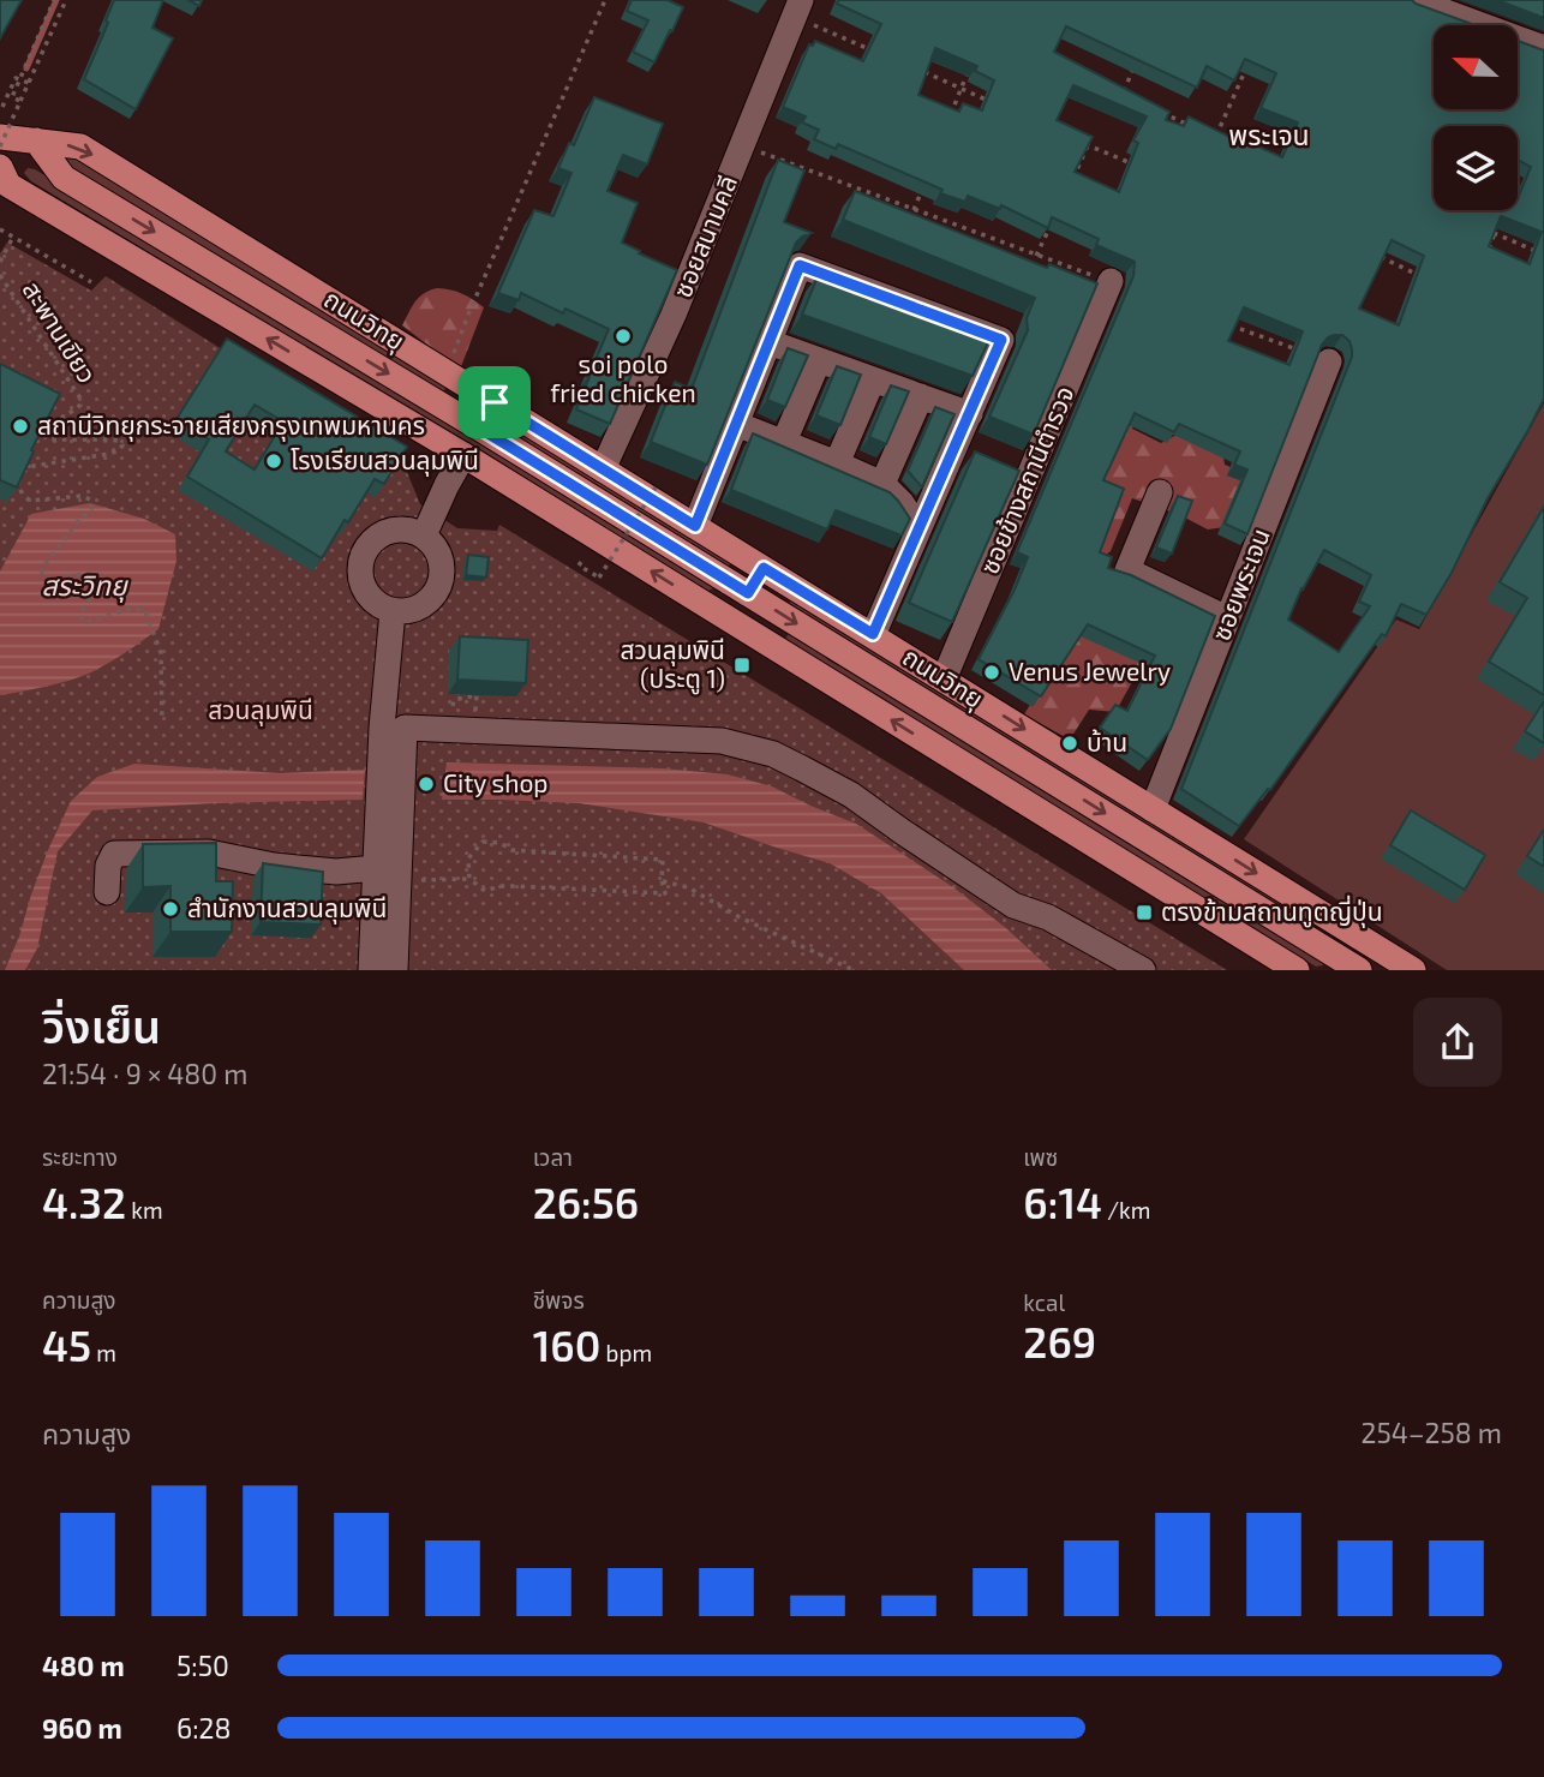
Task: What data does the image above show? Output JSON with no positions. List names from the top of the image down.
{
  "streets": {
    "main road": ["ถนนวิทยุ"],
    "street": ["ซอยสนามคลี", "ซอยข้างสถานีตำรวจ", "ซอยพระเจน"],
    "path": ["สะพานเขียว"]
  },
  "crossings": [
    ["ซอยสนามคลี", "ถนนวิทยุ"],
    ["ถนนวิทยุ", "ซอยข้างสถานีตำรวจ"],
    ["ถนนวิทยุ", "ซอยพระเจน"]
  ],
  "districts": ["พระเจน"],
  "water": ["สระวิทยุ"],
  "parks": ["สวนลุมพินี"],
  "places": {
    "other": [
      "soi polo fried chicken",
      "สถานีวิทยุกระจายเสียงกรุงเทพมหานคร",
      "โรงเรียนสวนลุมพินี",
      "Venus Jewelry",
      "บ้าน",
      "City shop",
      "สำนักงานสวนลุมพินี"
    ],
    "transit": ["สวนลุมพินี (ประตู 1)", "ตรงข้ามสถานทูตญี่ปุ่น"]
  },
  "north": "left",
  "page": {
    "heading": ["วิ่งเย็น", "21:54 · 9 × 480 m"],
    "stats": [
      ["ระยะทาง", "4.32 km"],
      ["เวลา", "26:56"],
      ["เพซ", "6:14 /km"],
      ["ความสูง", "45 m"],
      ["ชีพจร", "160 bpm"],
      ["kcal", "269"]
    ],
    "chart": ["ความสูง", "254–258 m"],
    "list": [
      {
        "name": "480 m",
        "note": "5:50"
      },
      {
        "name": "960 m",
        "note": "6:28"
      }
    ]
  }
}
